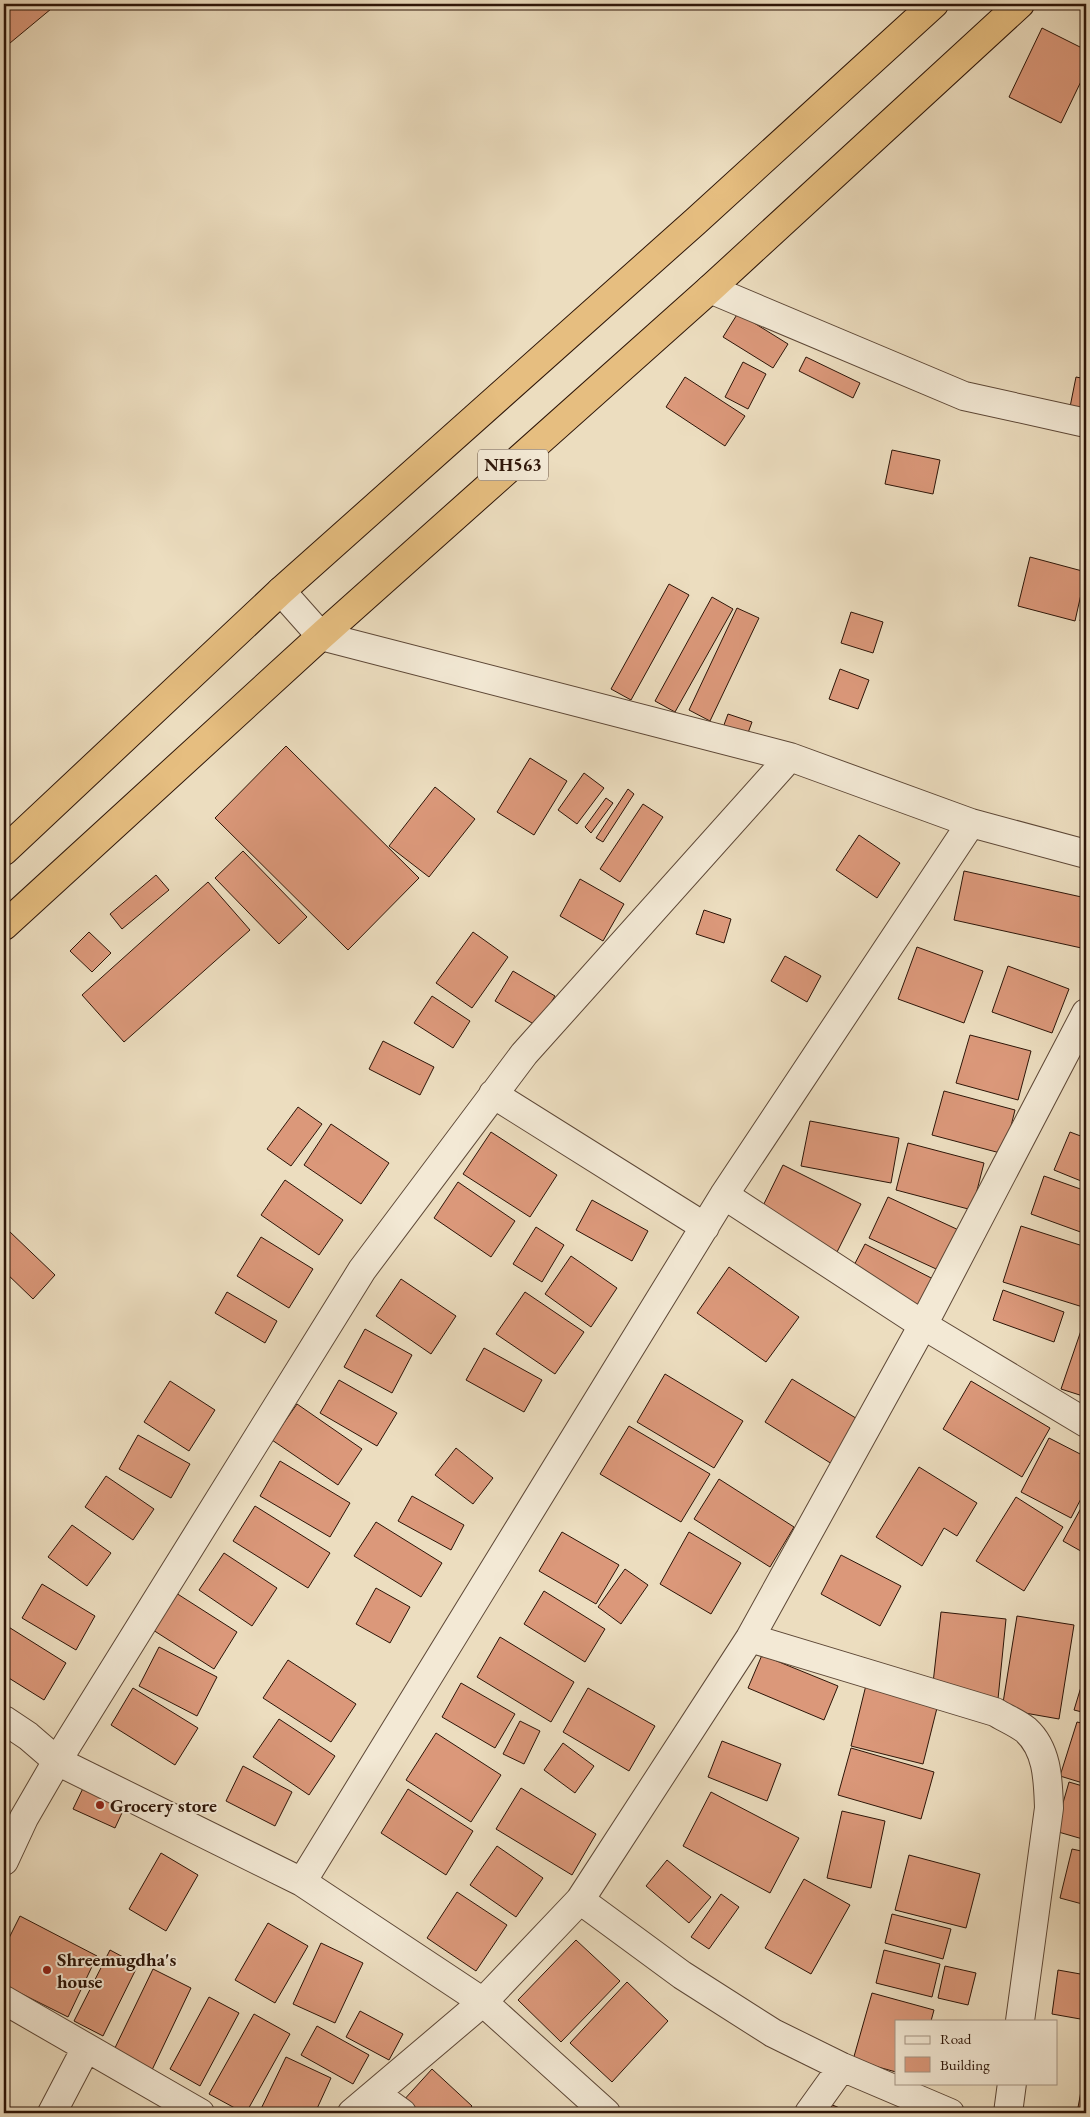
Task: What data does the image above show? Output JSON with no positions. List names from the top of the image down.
{
  "streets": {
    "highway": ["NH563"]
  },
  "places": ["Grocery store", "Shreemugdha's house"],
  "legend": ["Road", "Building"]
}
